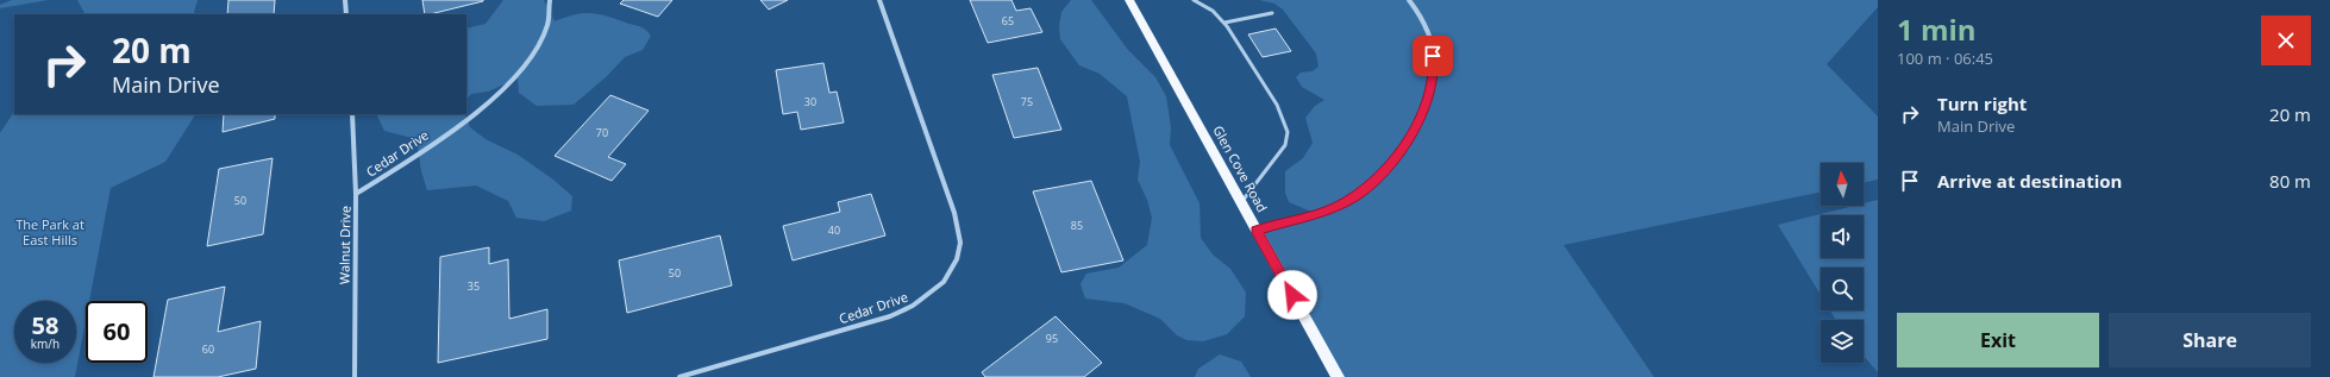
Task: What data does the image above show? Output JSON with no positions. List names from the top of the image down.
{
  "streets": {
    "main road": ["Glen Cove Road"],
    "street": ["Cedar Drive", "Walnut Drive"]
  },
  "crossings": [
    ["Cedar Drive", "Walnut Drive"]
  ],
  "parks": ["The Park at East Hills"],
  "house_numbers": [
    "65",
    "30",
    "75",
    "70",
    "50",
    "85",
    "40",
    "50",
    "35",
    "95",
    "60"
  ],
  "north": "top",
  "page": {
    "heading": ["1 min", "100 m · 06:45"],
    "turn": ["20 m", "Main Drive"],
    "list": [
      {
        "name": "Turn right",
        "note": "Main Drive",
        "value": "20 m"
      },
      {
        "name": "Arrive at destination",
        "value": "80 m"
      }
    ],
    "speed": "58 km/h",
    "limit": "60",
    "buttons": ["Exit", "Share"]
  }
}
